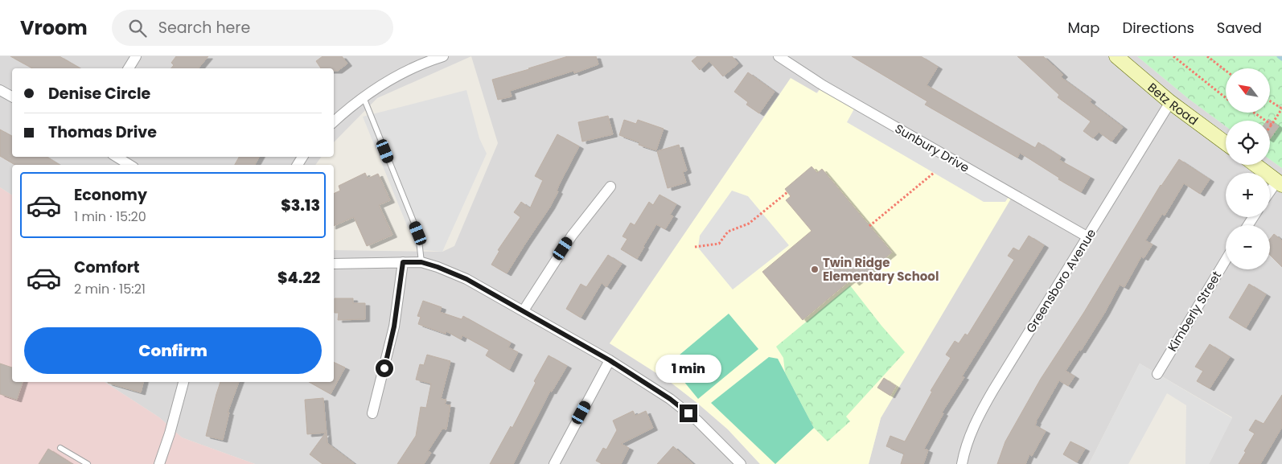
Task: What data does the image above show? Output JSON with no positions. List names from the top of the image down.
{
  "streets": {
    "street": [
      "Betz Road",
      "Sunbury Drive",
      "Greensboro Avenue",
      "Kimberly Street"
    ]
  },
  "crossings": [
    ["Betz Road", "Greensboro Avenue"],
    ["Sunbury Drive", "Greensboro Avenue"]
  ],
  "places": ["Twin Ridge Elementary School"],
  "north": "top left",
  "page": {
    "header": "Vroom",
    "search": "Search here",
    "nav": ["Map", "Directions", "Saved"],
    "map_buttons": ["+", "−"],
    "banner": ["Denise Circle", "Thomas Drive"],
    "list": [
      {
        "name": "Economy",
        "note": "1 min · 15:20",
        "value": "$3.13"
      },
      {
        "name": "Comfort",
        "note": "2 min · 15:21",
        "value": "$4.22"
      }
    ],
    "buttons": "Confirm",
    "bubble": "1 min"
  }
}
